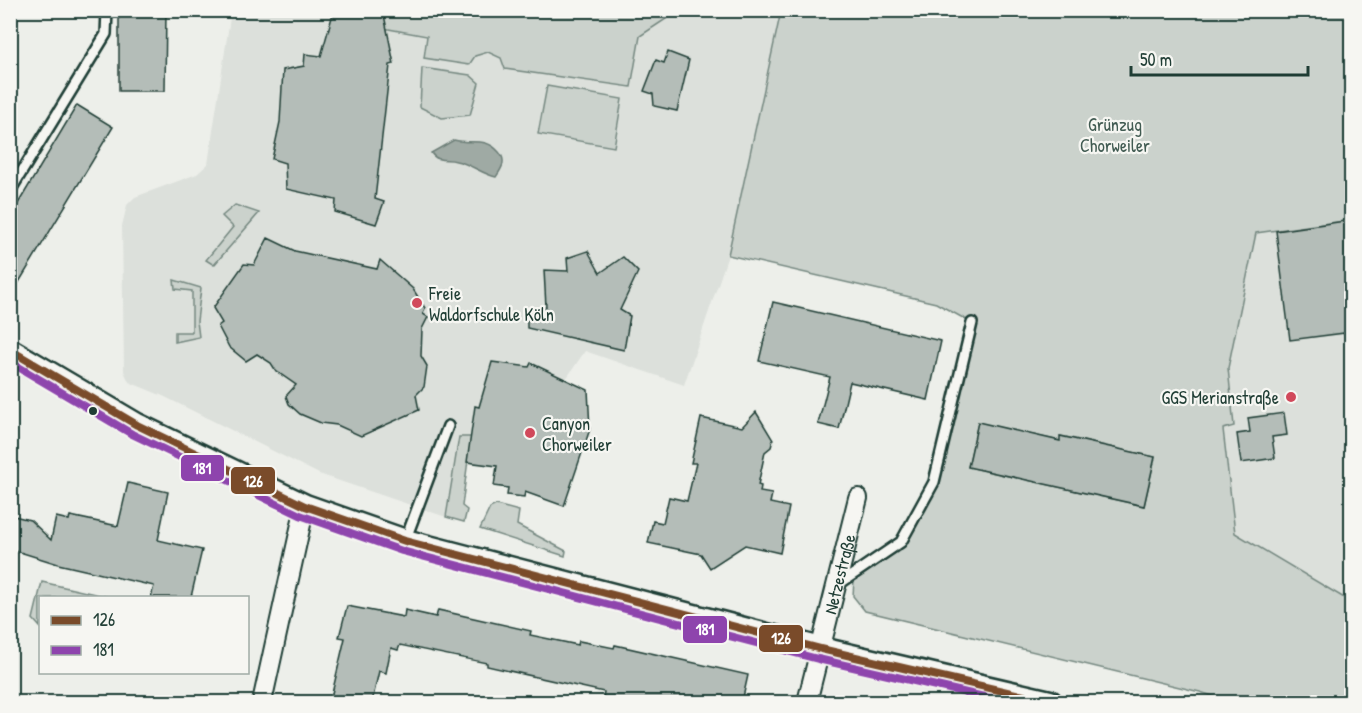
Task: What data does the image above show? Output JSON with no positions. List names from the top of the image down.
{
  "streets": {
    "street": ["Netzestraße"]
  },
  "parks": ["Grünzug Chorweiler"],
  "places": ["Freie Waldorfschule Köln", "GGS Merianstraße", "Canyon Chorweiler"],
  "lines": ["transit line 126", "transit line 181"],
  "legend": ["126", "181"],
  "scale_bar": "50 m"
}
